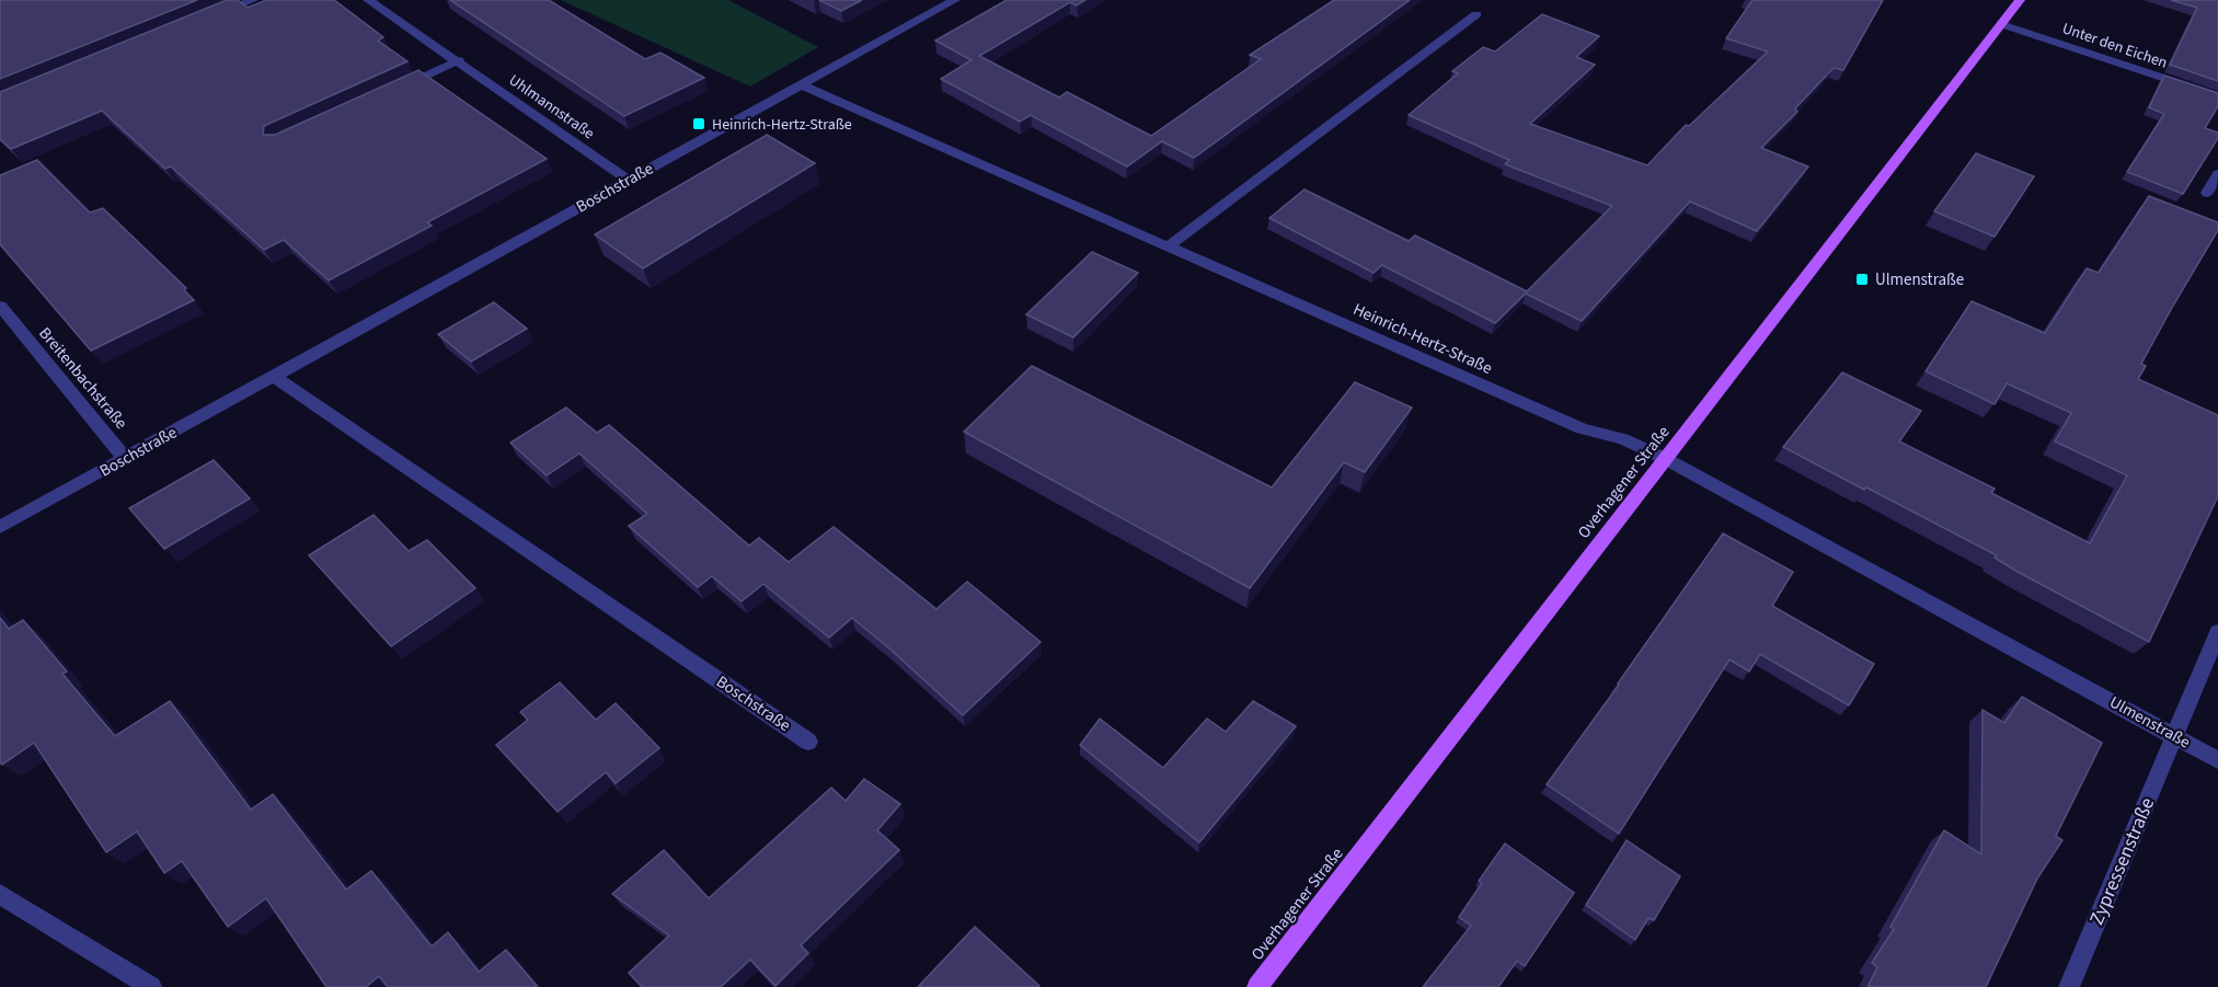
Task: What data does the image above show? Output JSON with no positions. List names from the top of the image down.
{
  "streets": {
    "main road": ["Overhagener Straße"],
    "street": [
      "Unter den Eichen",
      "Uhlmannstraße",
      "Boschstraße",
      "Heinrich-Hertz-Straße",
      "Breitenbachstraße",
      "Ulmenstraße",
      "Zypressenstraße"
    ]
  },
  "crossings": [
    ["Unter den Eichen", "Overhagener Straße"],
    ["Uhlmannstraße", "Boschstraße"],
    ["Boschstraße", "Heinrich-Hertz-Straße"],
    ["Boschstraße", "Breitenbachstraße"],
    ["Heinrich-Hertz-Straße", "Overhagener Straße"],
    ["Heinrich-Hertz-Straße", "Ulmenstraße"],
    ["Overhagener Straße", "Ulmenstraße"],
    ["Ulmenstraße", "Zypressenstraße"]
  ],
  "places": {
    "transit": ["Heinrich-Hertz-Straße", "Ulmenstraße"]
  }
}
